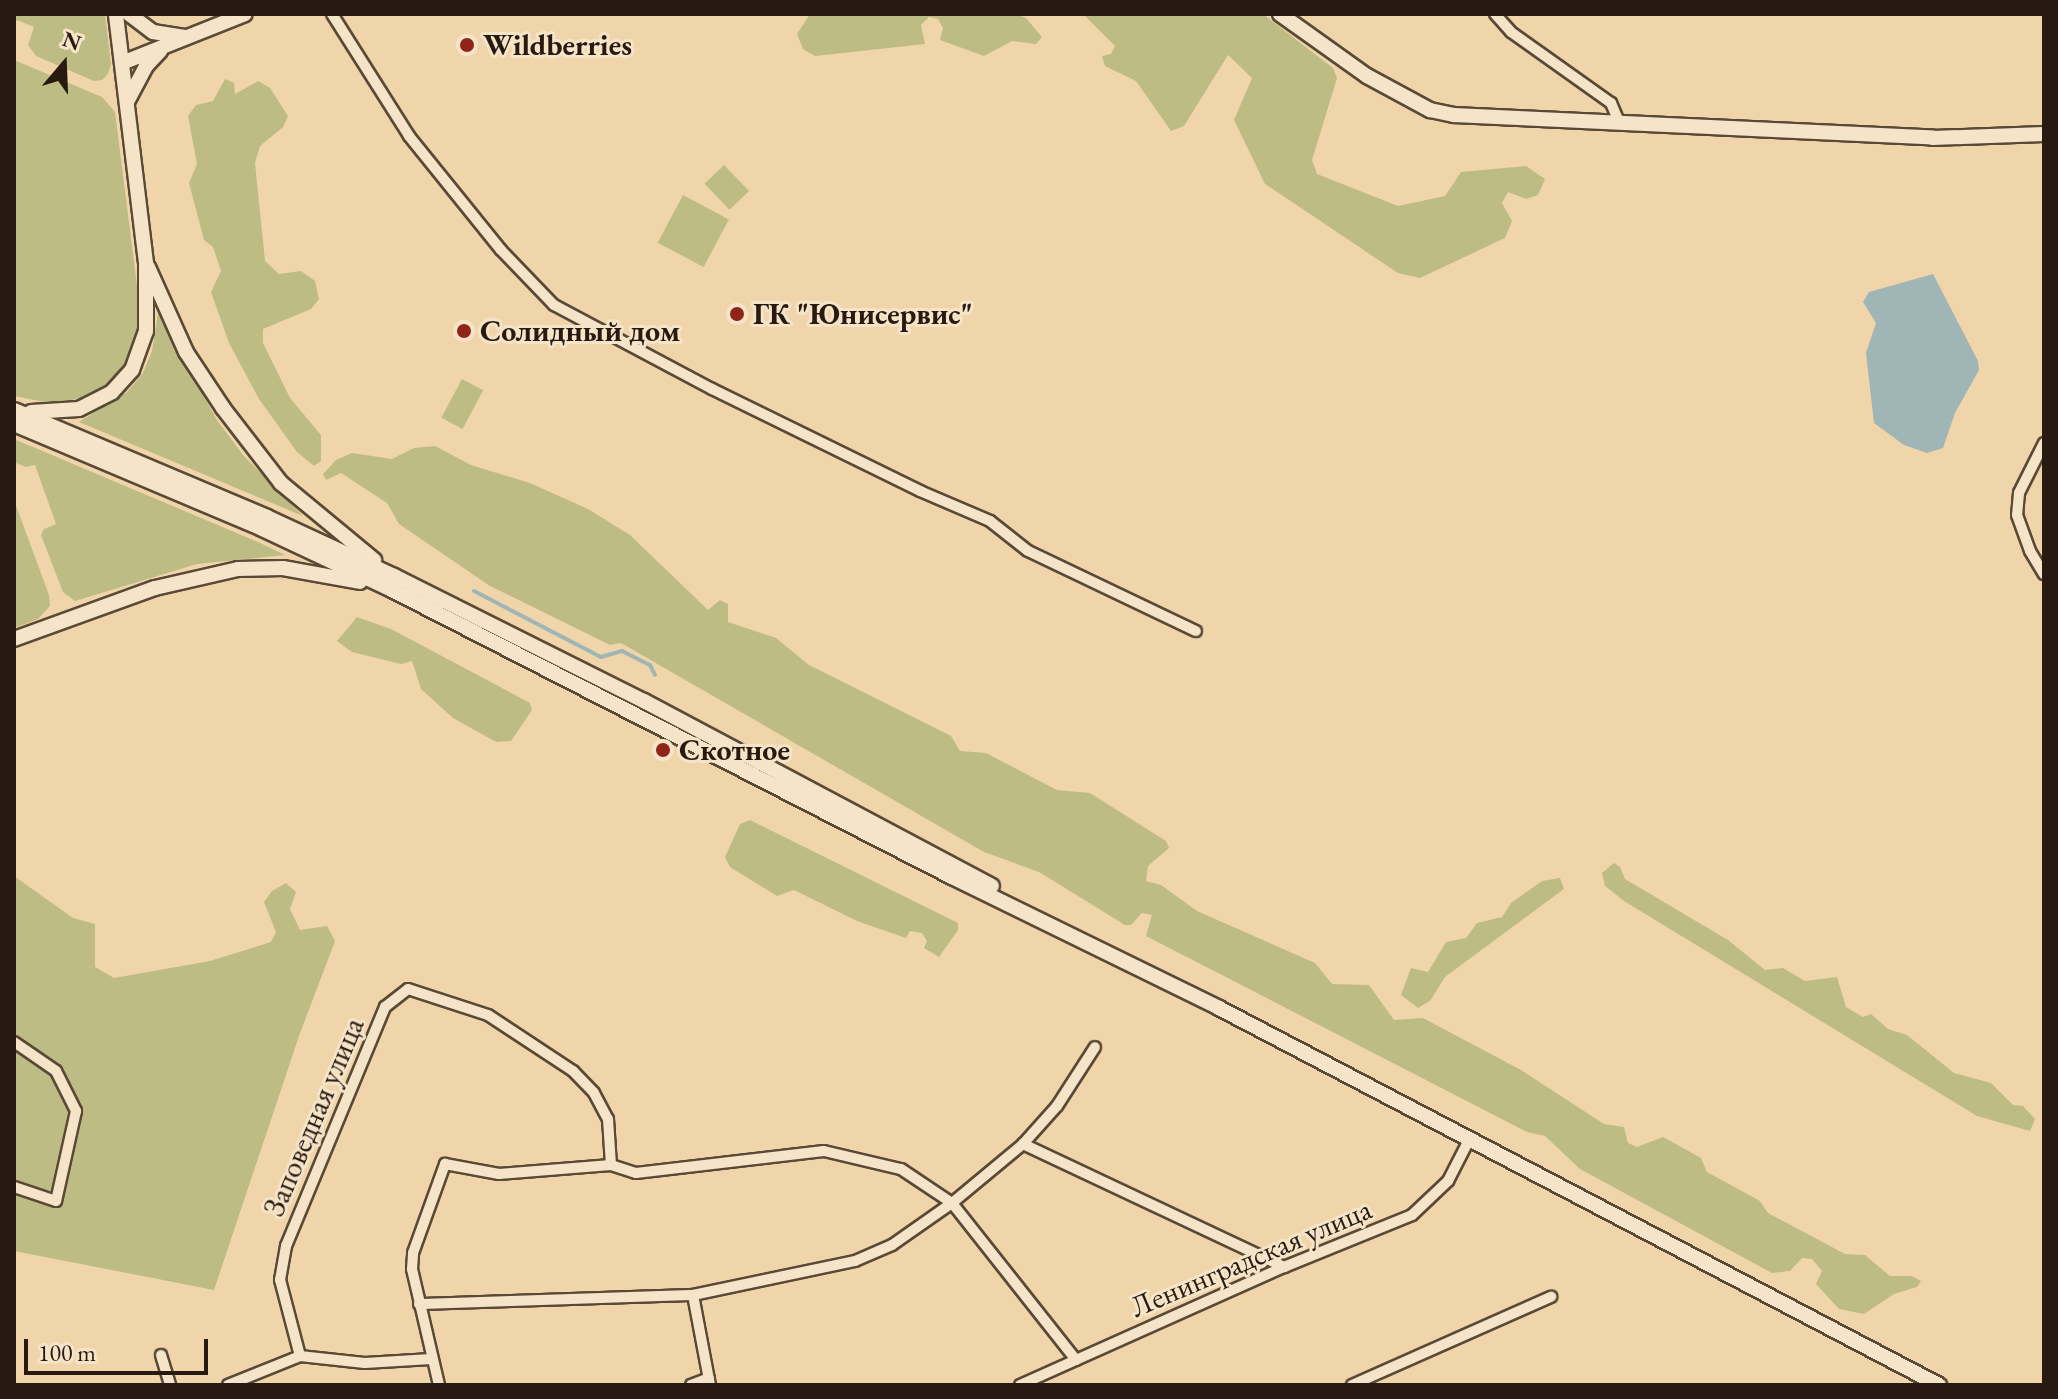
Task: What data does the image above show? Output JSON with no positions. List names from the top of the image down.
{
  "streets": {
    "street": ["Заповедная улица", "Ленинградская улица"]
  },
  "places": [
    "Wildberries",
    "ГК \"Юнисервис\"",
    "Солидный дом",
    "Скотное"
  ],
  "scale_bar": "100 m",
  "north": "top"
}
